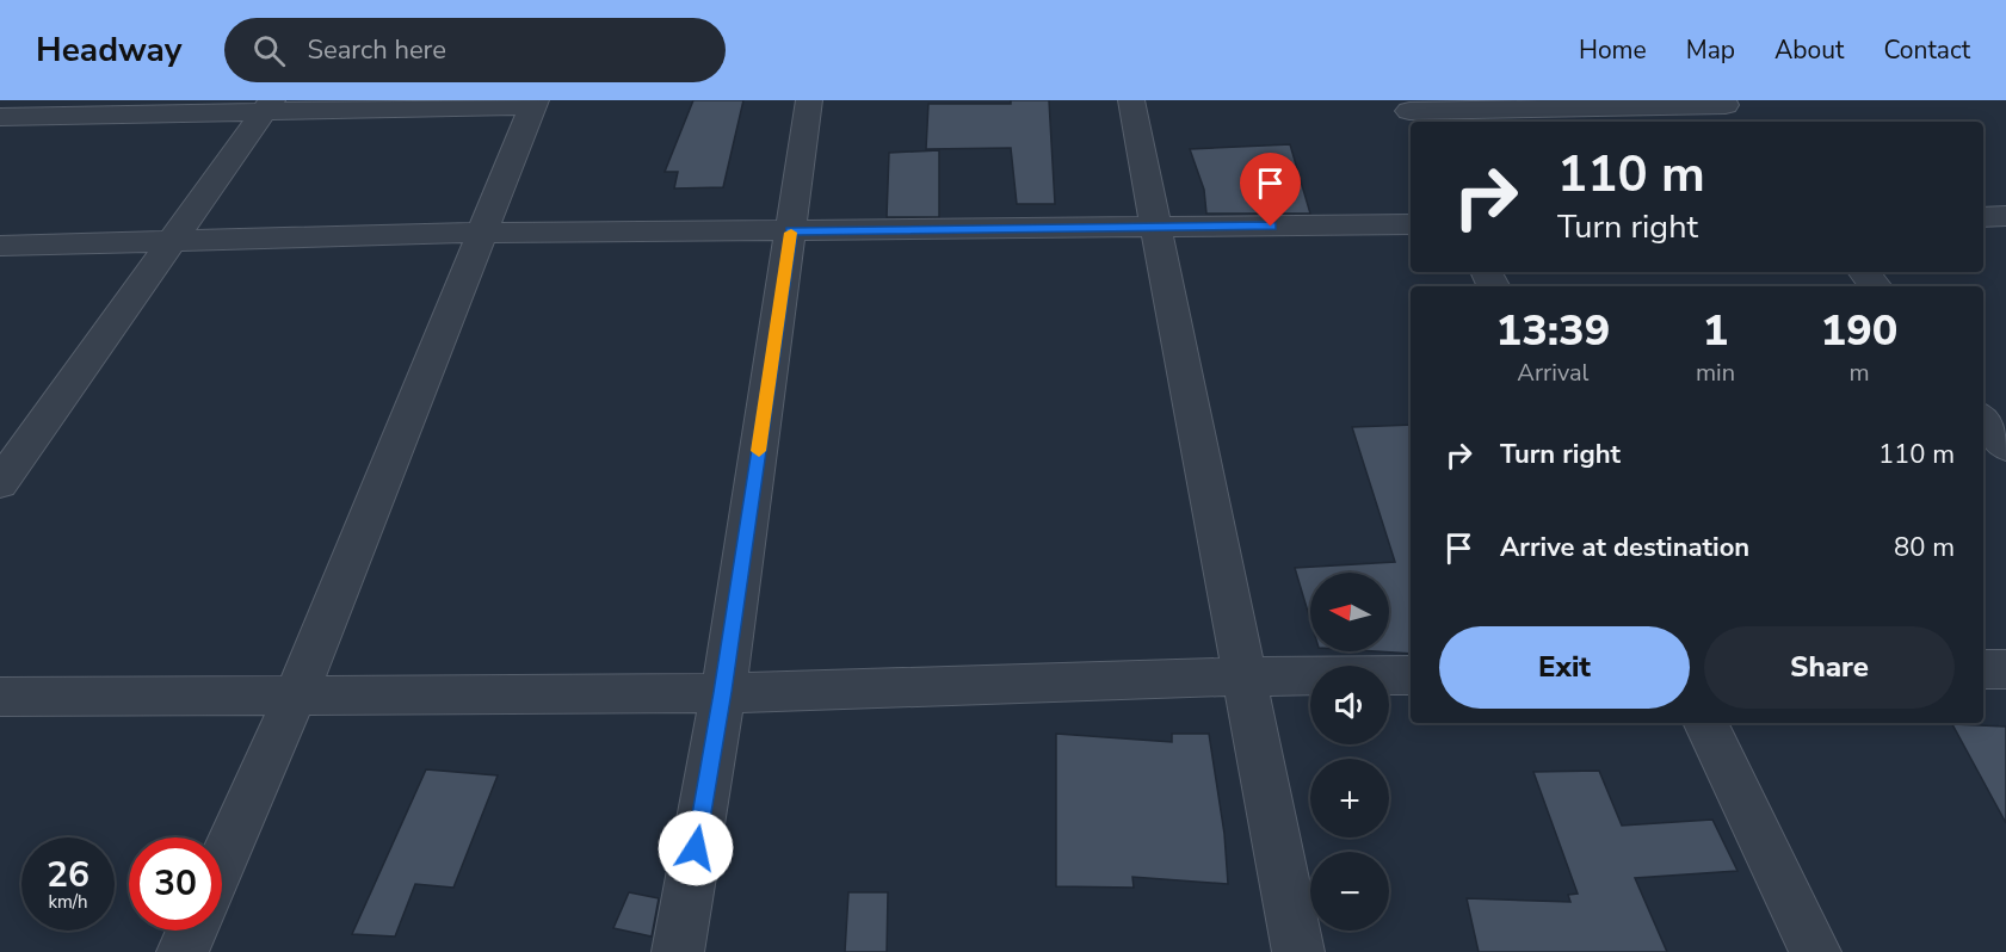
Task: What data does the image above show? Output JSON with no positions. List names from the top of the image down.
{
  "north": "left",
  "page": {
    "header": "Headway",
    "search": "Search here",
    "nav": [
      "Home",
      "Map",
      "About",
      "Contact"
    ],
    "turn": ["110 m", "Turn right"],
    "eta": [
      "13:39",
      "Arrival",
      "1",
      "min",
      "190",
      "m"
    ],
    "list": [
      {
        "name": "Turn right",
        "value": "110 m"
      },
      {
        "name": "Arrive at destination",
        "value": "80 m"
      }
    ],
    "map_buttons": ["+", "−"],
    "buttons": ["Exit", "Share"],
    "speed": "26 km/h",
    "limit": "30"
  }
}
